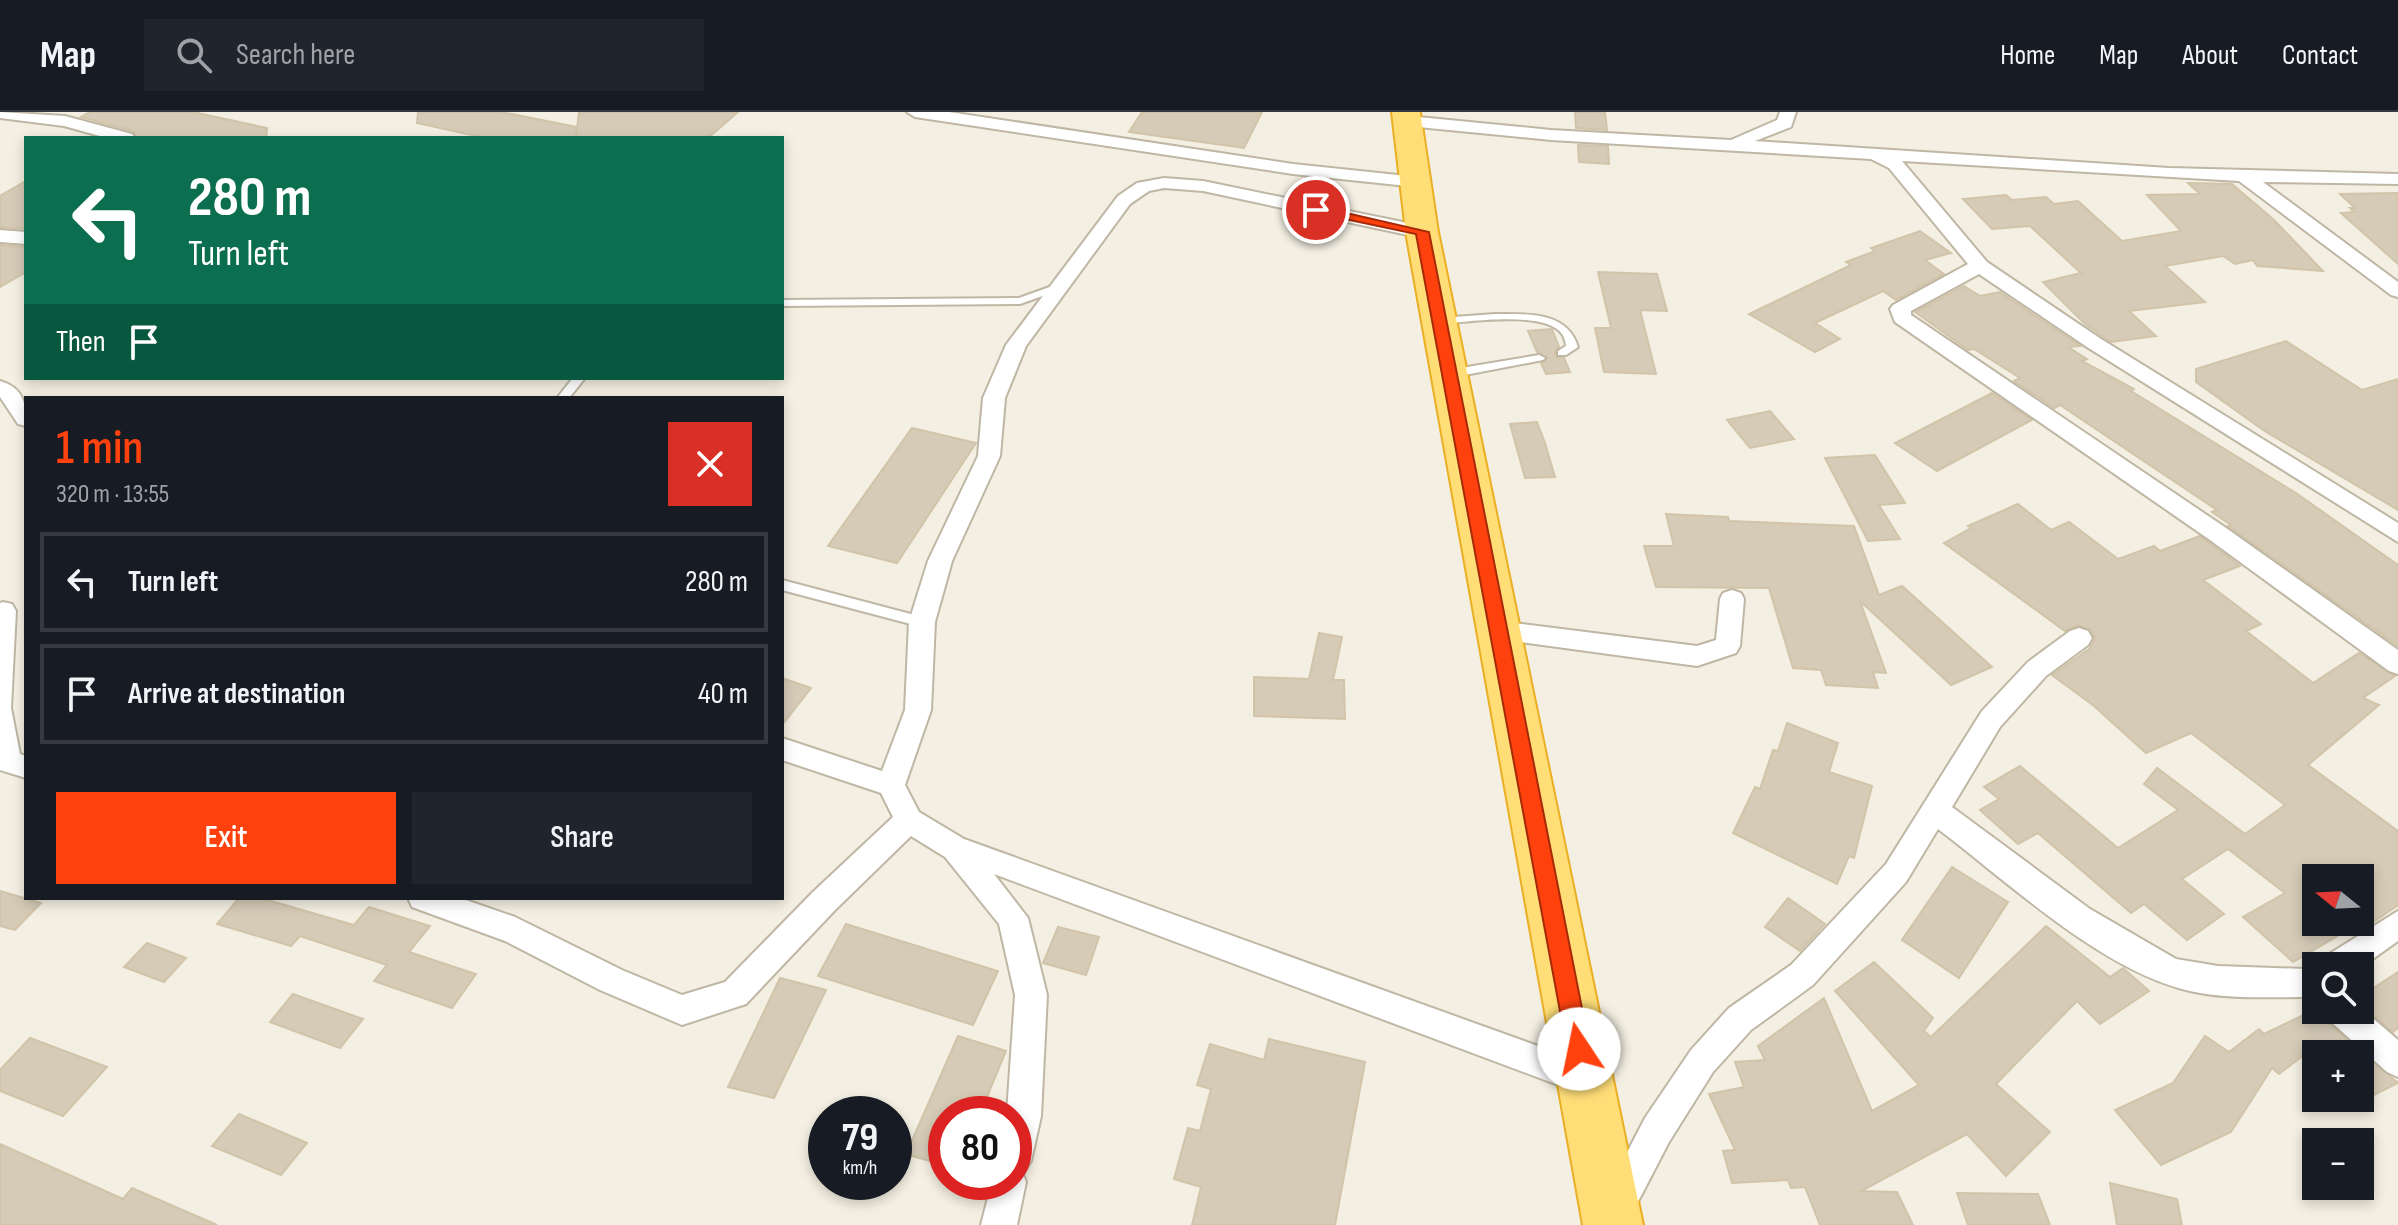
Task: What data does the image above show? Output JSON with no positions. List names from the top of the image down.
{
  "north": "left",
  "page": {
    "header": "Map",
    "search": "Search here",
    "nav": [
      "Home",
      "Map",
      "About",
      "Contact"
    ],
    "turn": ["280 m", "Turn left"],
    "then": "Then",
    "heading": ["1 min", "320 m · 13:55"],
    "list": [
      {
        "name": "Turn left",
        "value": "280 m"
      },
      {
        "name": "Arrive at destination",
        "value": "40 m"
      }
    ],
    "buttons": ["Exit", "Share"],
    "map_buttons": ["+", "−"],
    "speed": "79 km/h",
    "limit": "80"
  }
}
